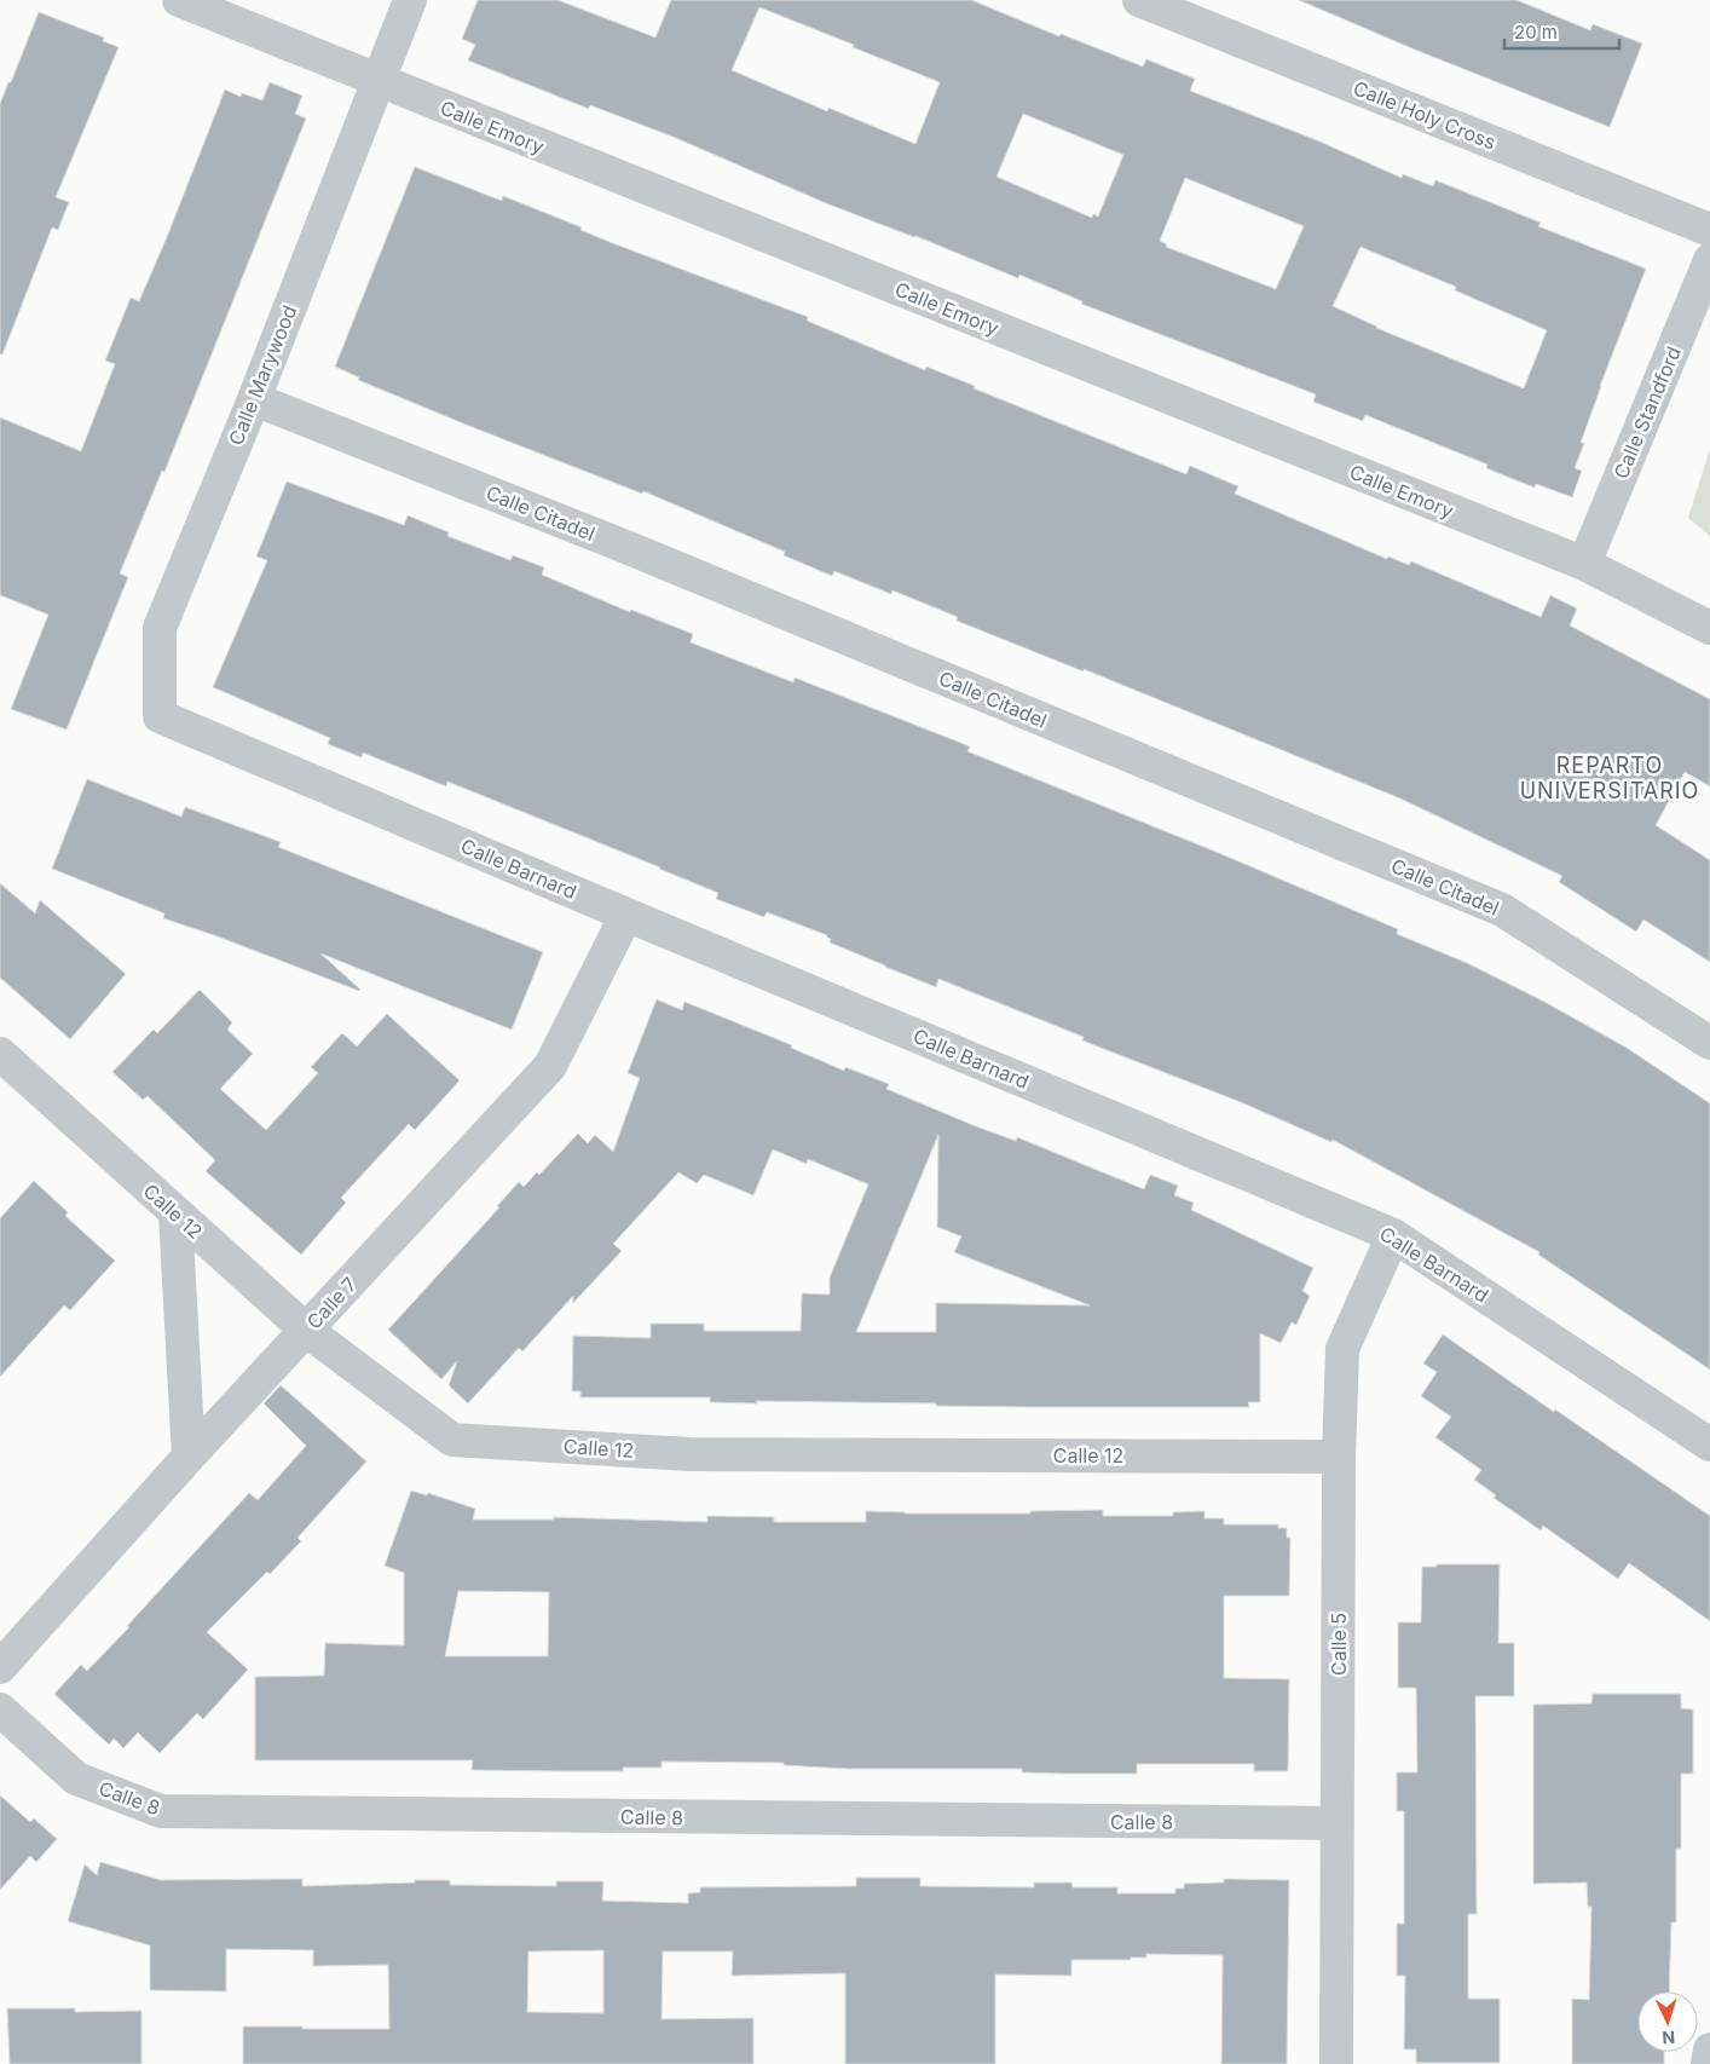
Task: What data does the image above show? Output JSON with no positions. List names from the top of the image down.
{
  "streets": {
    "street": [
      "Calle Holy Cross",
      "Calle Emory",
      "Calle Marywood",
      "Calle Standford",
      "Calle Citadel",
      "Calle Barnard",
      "Calle 12",
      "Calle 7",
      "Calle 5",
      "Calle 8"
    ]
  },
  "crossings": [
    ["Calle Emory", "Calle Marywood"],
    ["Calle Emory", "Calle Standford"],
    ["Calle Marywood", "Calle Citadel"],
    ["Calle Marywood", "Calle Barnard"],
    ["Calle Barnard", "Calle 7"],
    ["Calle Barnard", "Calle 5"],
    ["Calle 12", "Calle 7"],
    ["Calle 12", "Calle 5"],
    ["Calle 5", "Calle 8"]
  ],
  "districts": ["REPARTO UNIVERSITARIO"],
  "scale_bar": "20 m",
  "north": "bottom"
}
